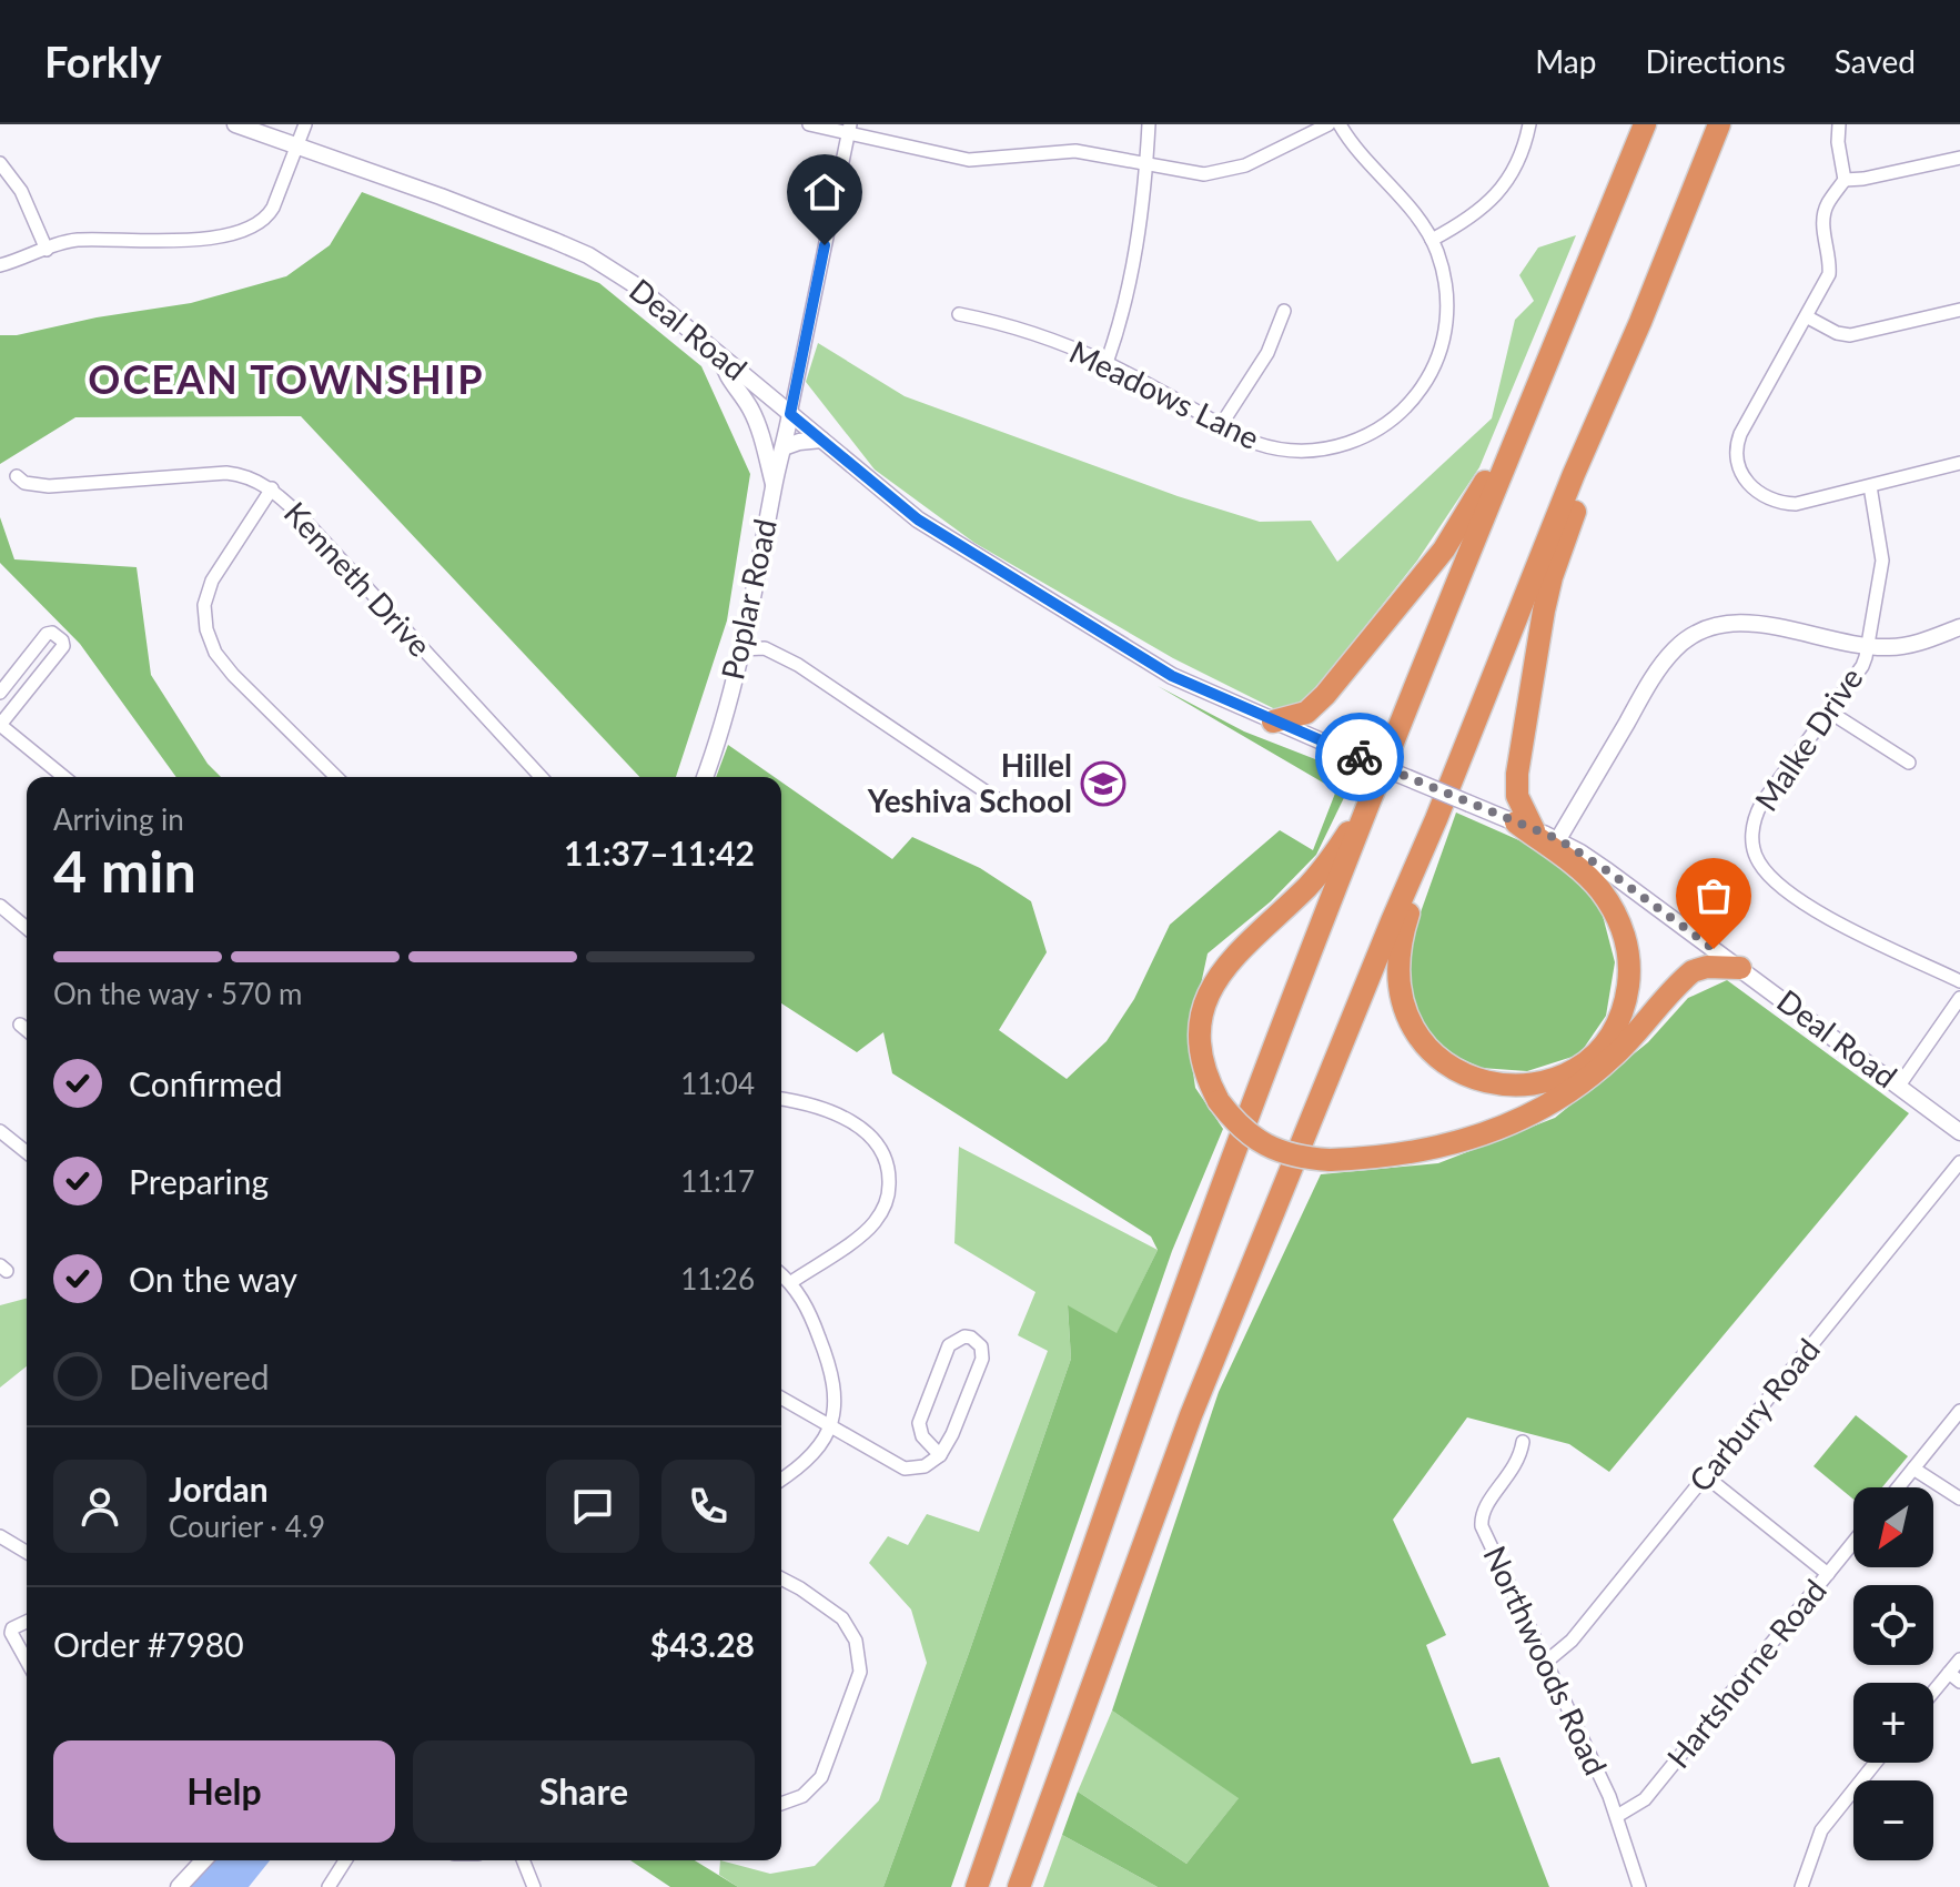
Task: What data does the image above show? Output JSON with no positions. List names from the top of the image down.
{
  "streets": {
    "street": [
      "Deal Road",
      "Meadows Lane",
      "Kenneth Drive",
      "Poplar Road",
      "Malke Drive",
      "Carbury Road",
      "Northwoods Road",
      "Hartshorne Road"
    ]
  },
  "crossings": [
    ["Deal Road", "Poplar Road"],
    ["Carbury Road", "Northwoods Road"],
    ["Northwoods Road", "Hartshorne Road"]
  ],
  "districts": ["OCEAN TOWNSHIP"],
  "places": {
    "school or university": ["Hillel Yeshiva School"]
  },
  "north": "bottom left",
  "page": {
    "header": "Forkly",
    "nav": ["Map", "Directions", "Saved"],
    "heading": ["4 min", "Arriving in", "11:37–11:42"],
    "panel": [
      "Jordan",
      "Courier · 4.9",
      "Order #7980",
      "$43.28"
    ],
    "bar": "On the way · 570 m",
    "list": [
      ["Confirmed", "11:04"],
      ["Preparing", "11:17"],
      ["On the way", "11:26"],
      "Delivered"
    ],
    "map_buttons": ["+", "−"],
    "buttons": ["Help", "Share"]
  }
}
